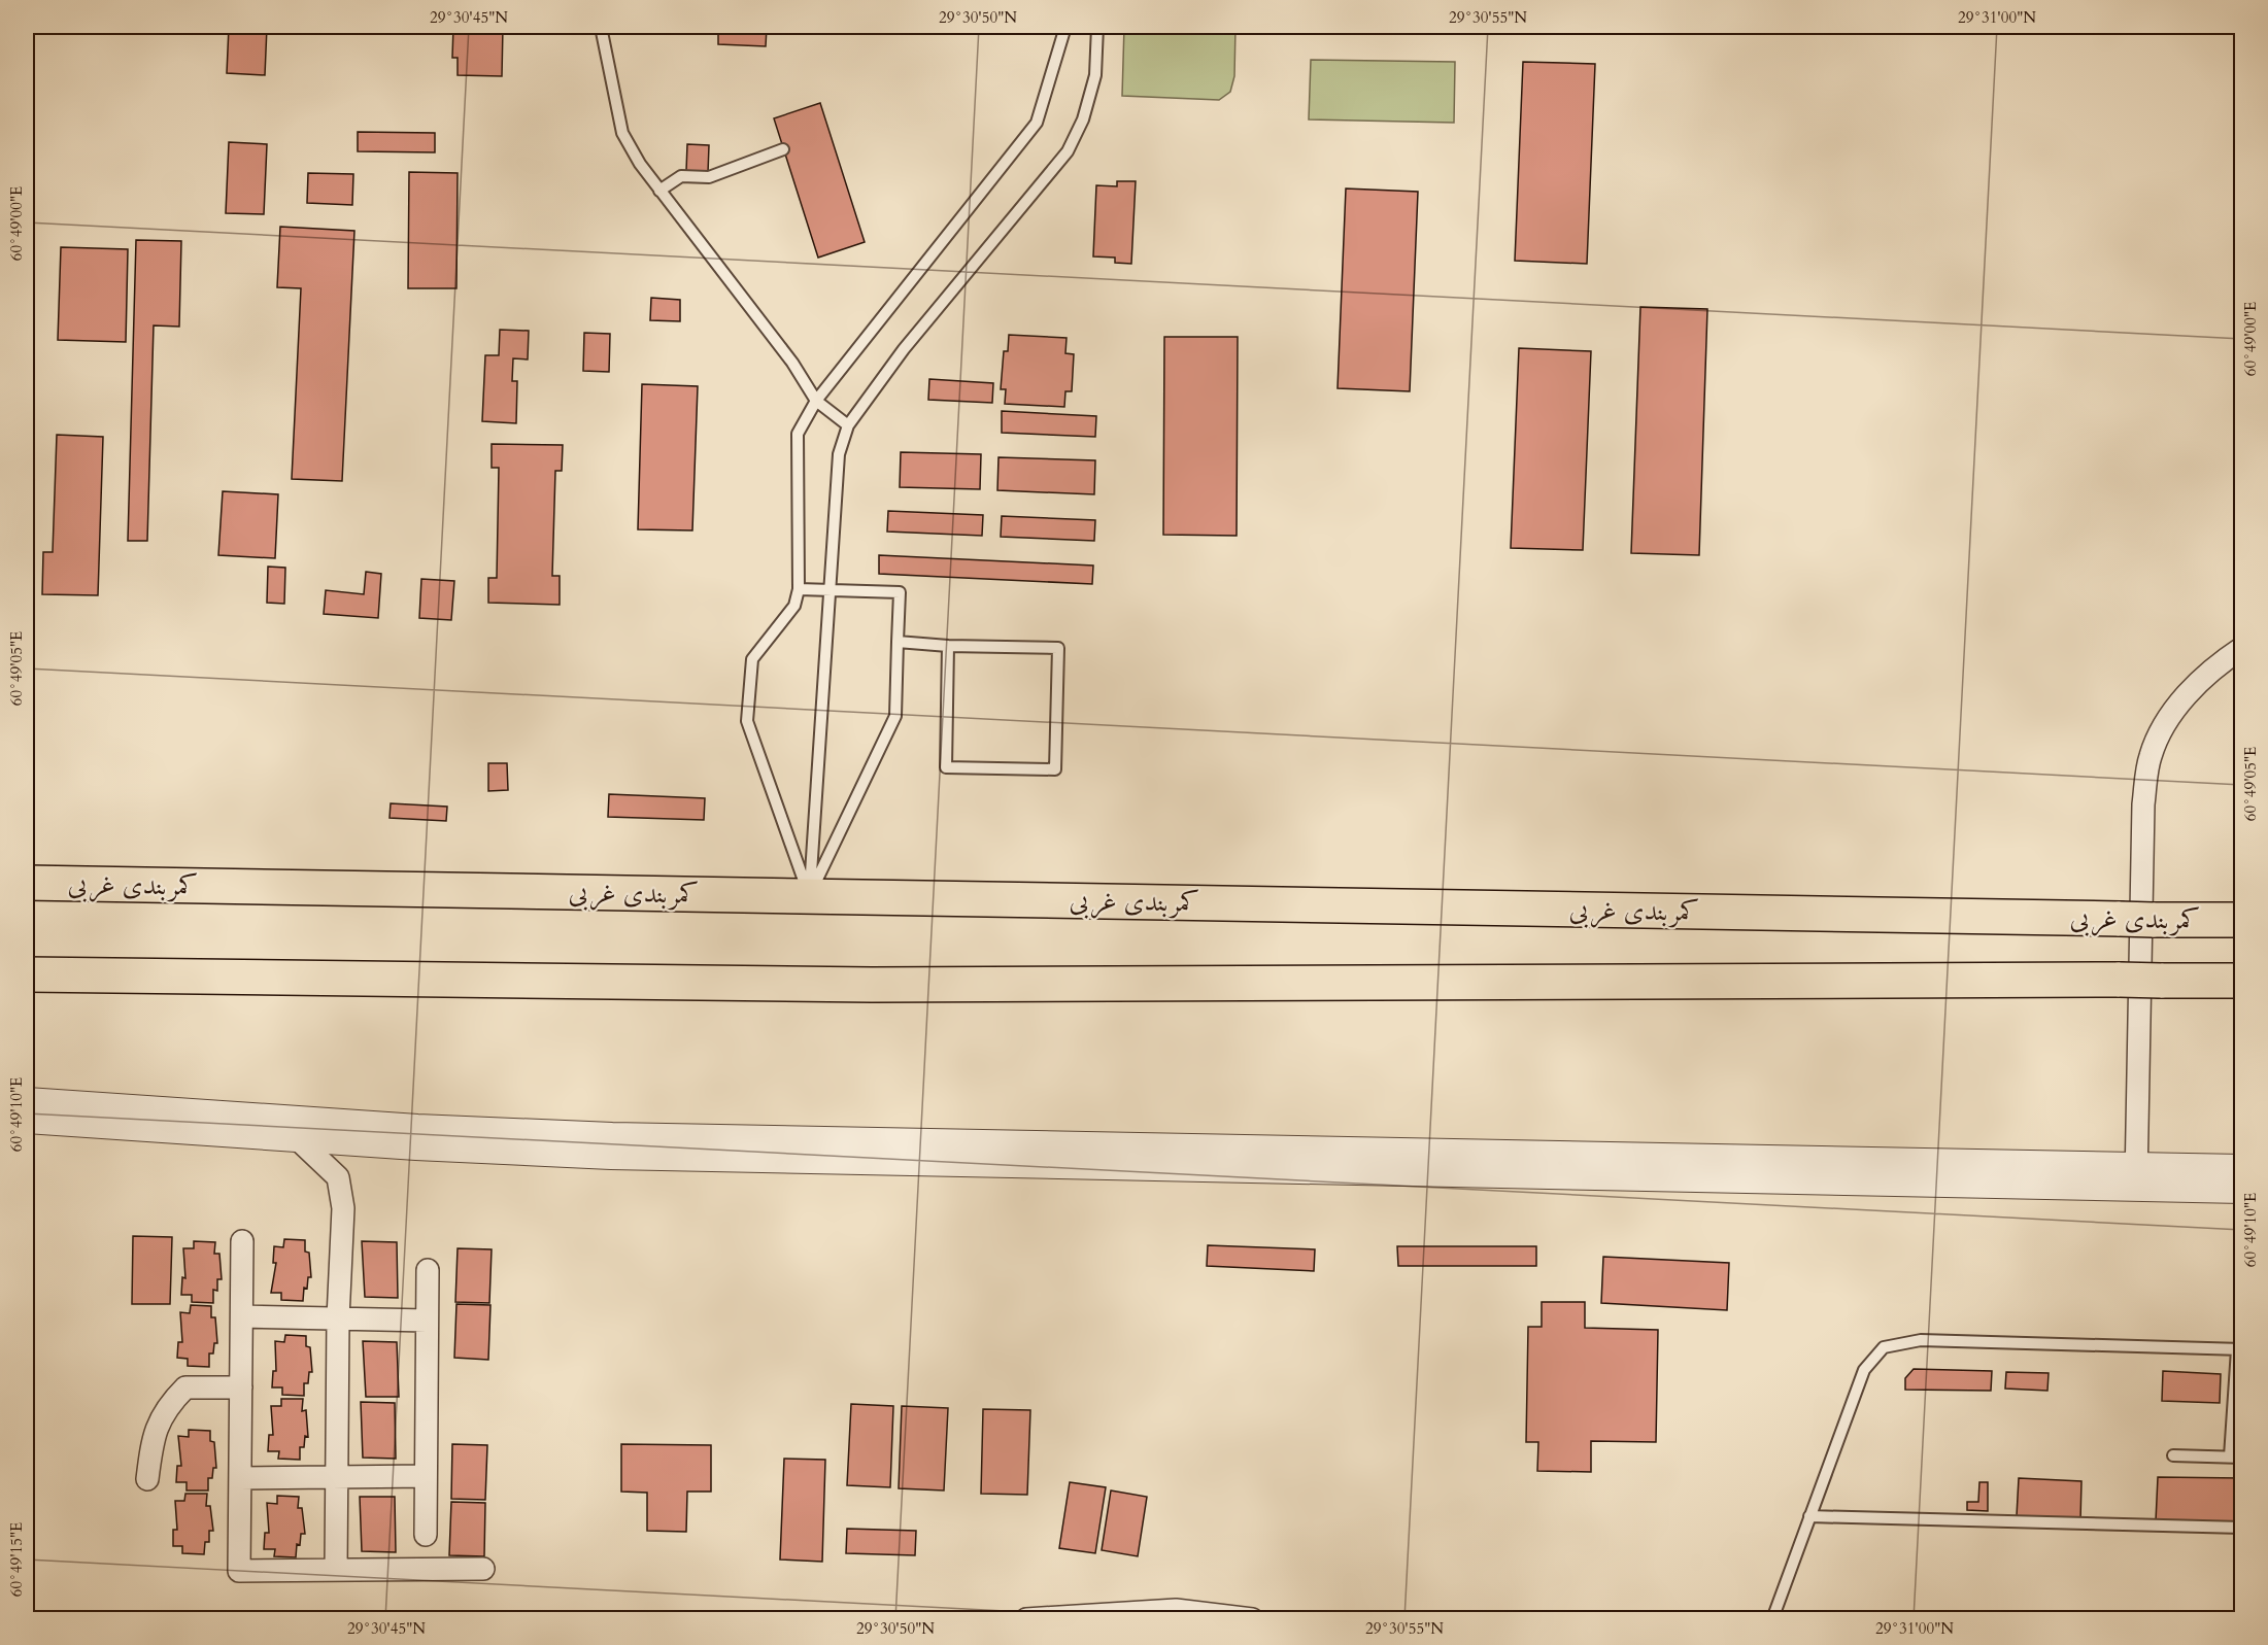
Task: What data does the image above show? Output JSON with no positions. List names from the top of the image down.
{
  "streets": {
    "highway": ["کمربندی غربی"]
  },
  "coordinates": [
    "29°30'45\"N",
    "29°30'50\"N",
    "29°30'55\"N",
    "29°31'00\"N",
    "60°49'00\"E",
    "60°49'05\"E",
    "60°49'10\"E",
    "60°49'15\"E"
  ]
}
